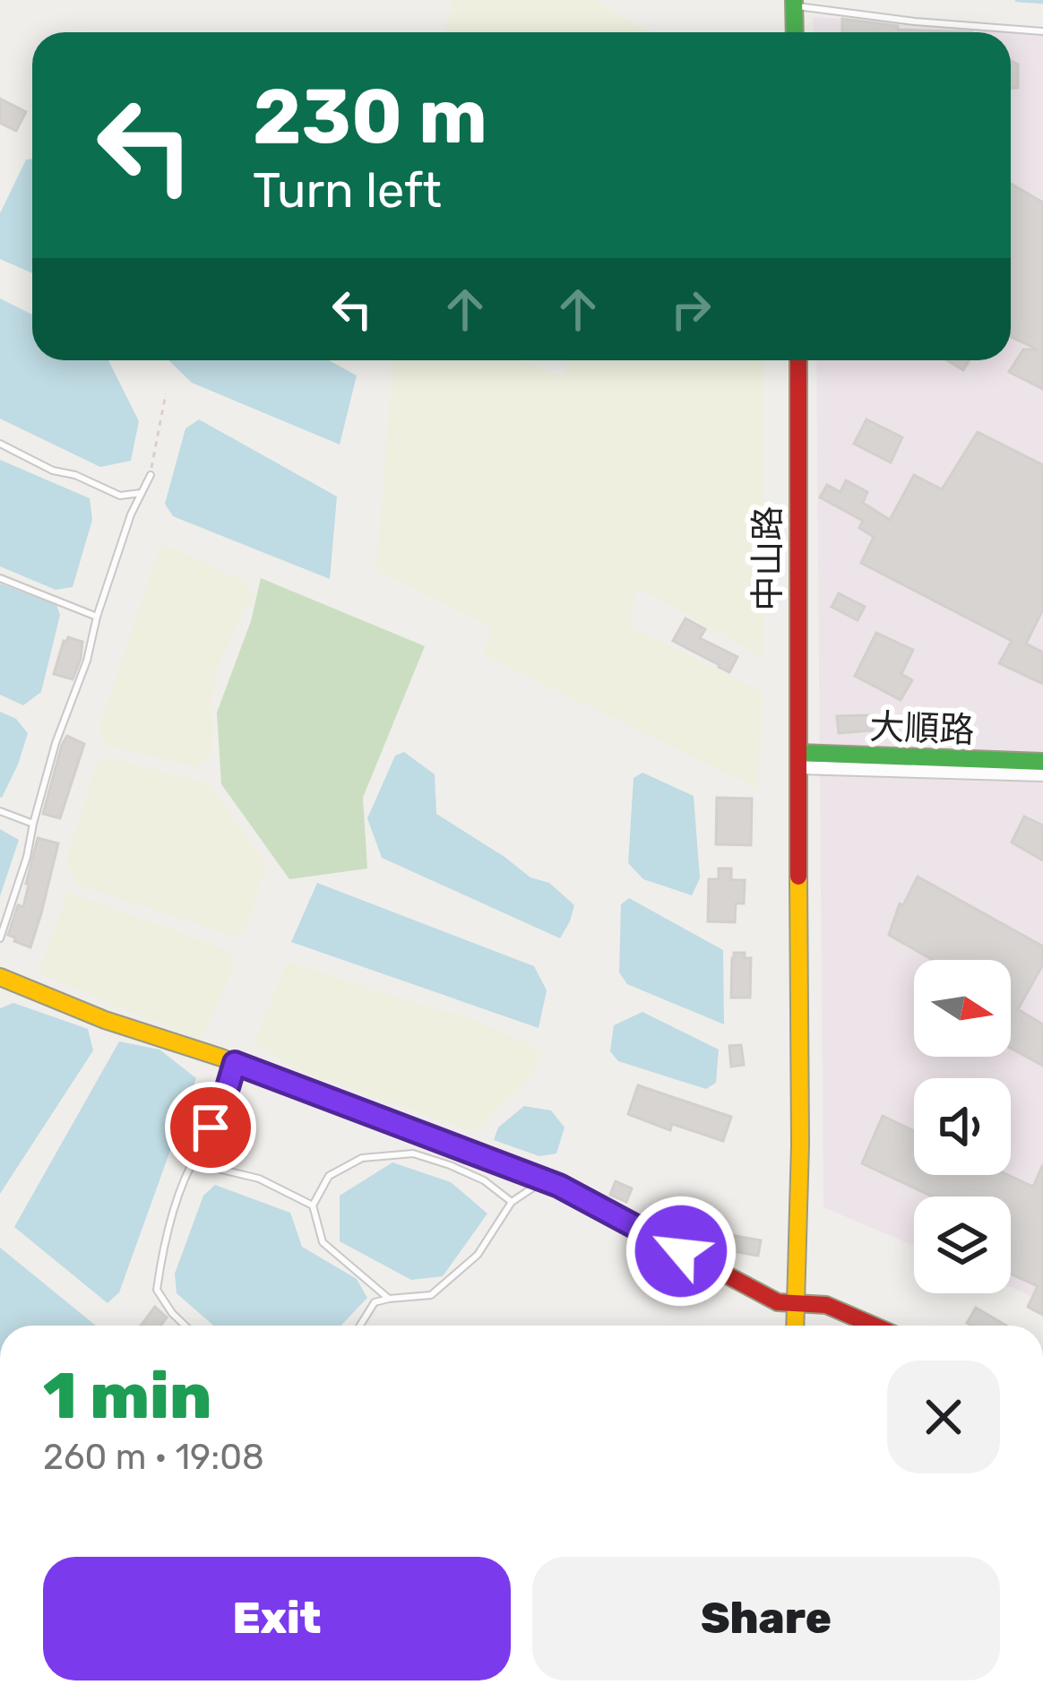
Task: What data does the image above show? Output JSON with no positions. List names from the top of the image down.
{
  "streets": {
    "street": ["中山路", "大順路"]
  },
  "crossings": [
    ["中山路", "大順路"]
  ],
  "north": "right",
  "page": {
    "turn": ["230 m", "Turn left"],
    "heading": ["1 min", "260 m · 19:08"],
    "buttons": ["Exit", "Share"]
  }
}
